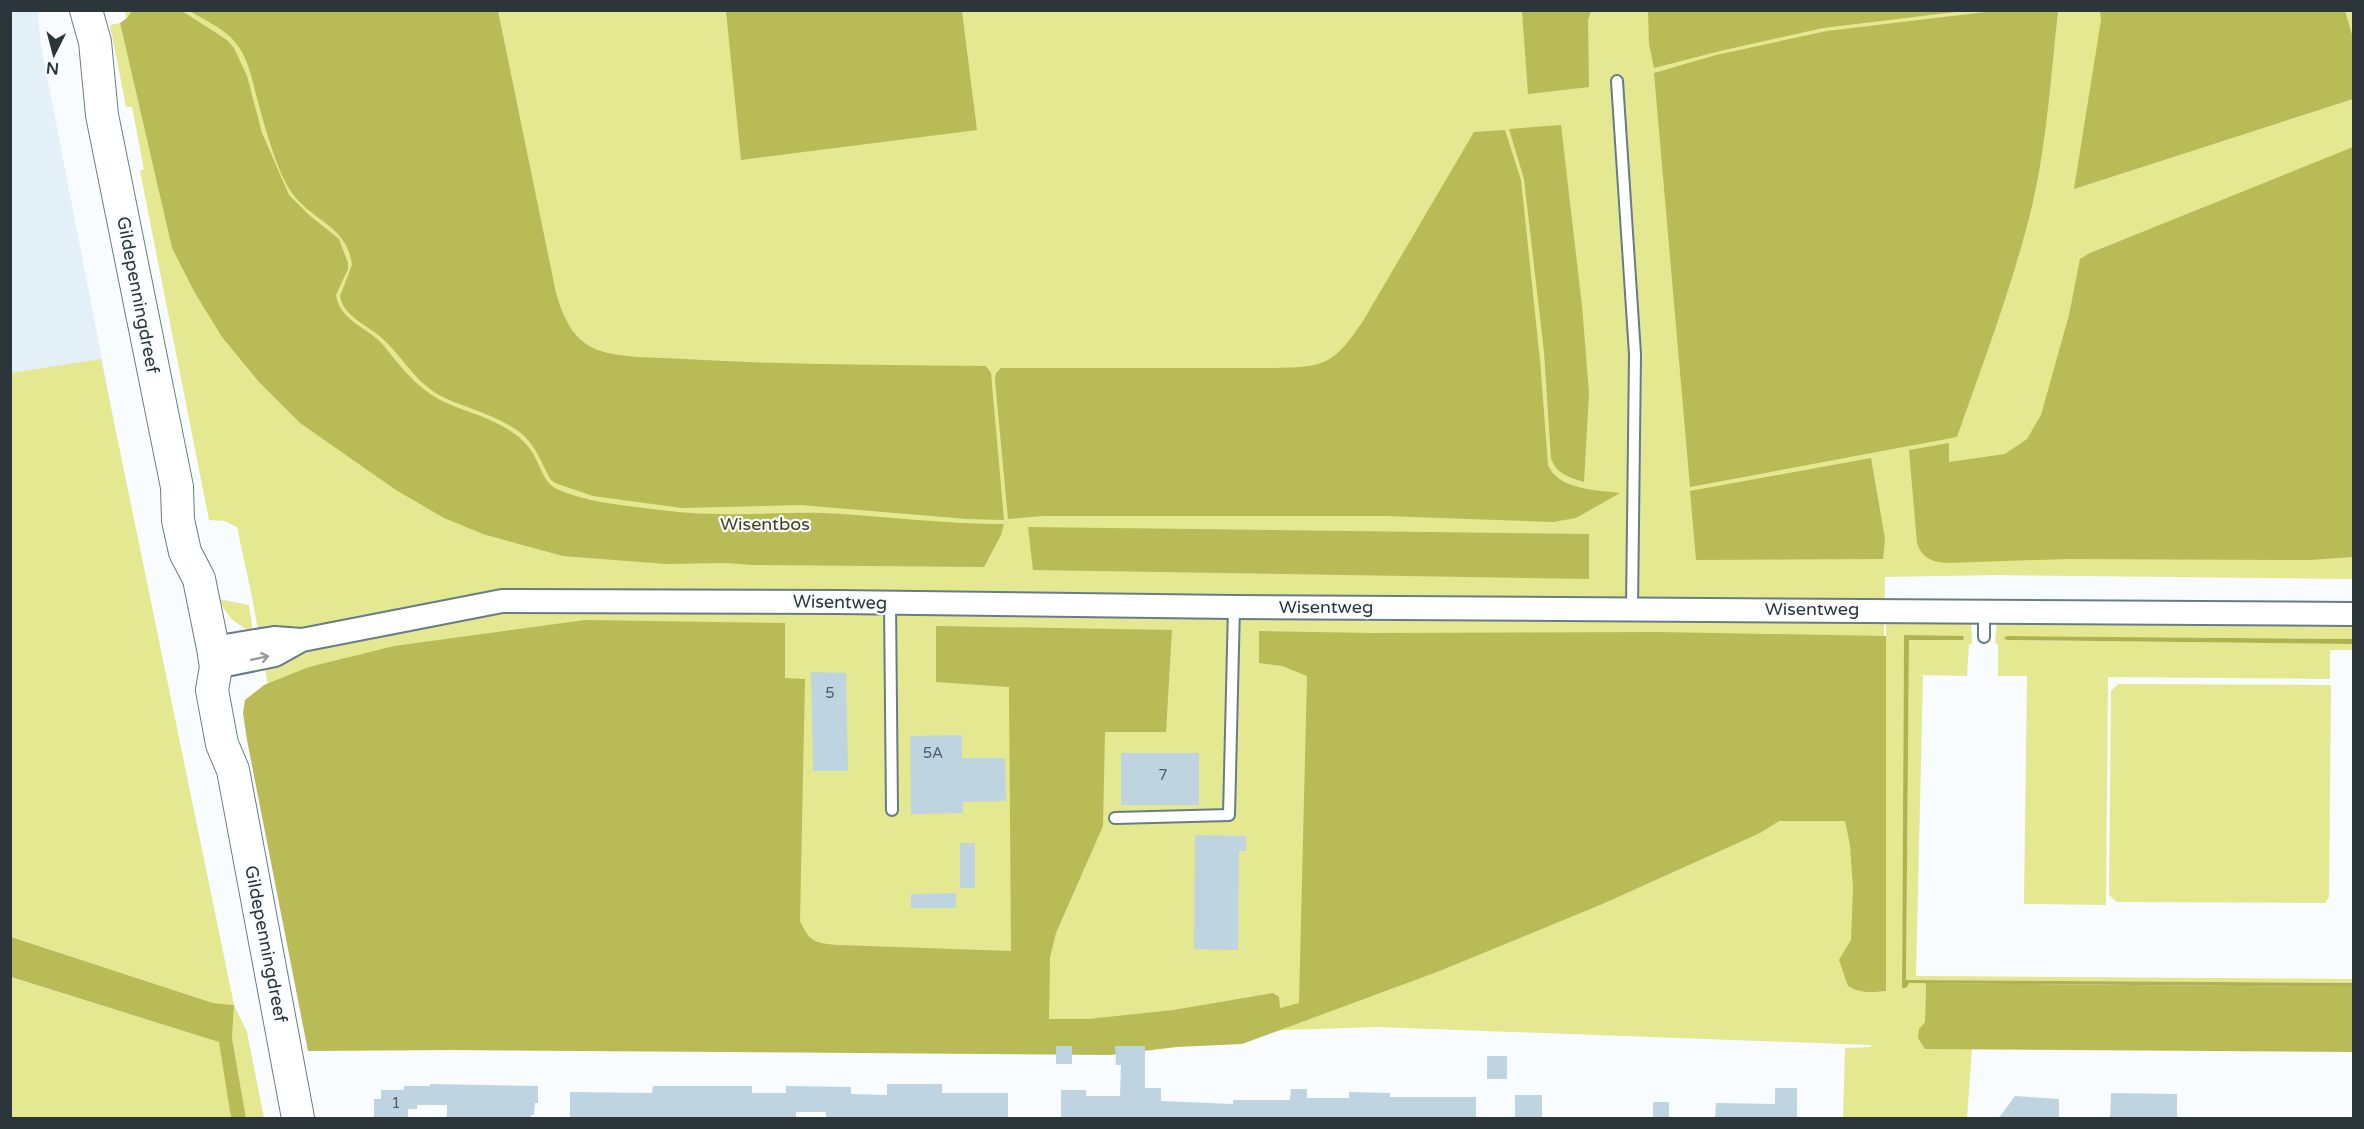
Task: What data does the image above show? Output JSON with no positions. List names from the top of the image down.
{
  "streets": {
    "main road": ["Gildepenningdreef"],
    "street": ["Wisentweg"]
  },
  "crossings": [
    ["Gildepenningdreef", "Wisentweg"]
  ],
  "parks": ["Wisentbos"],
  "house_numbers": [
    "5",
    "5A",
    "7",
    "1"
  ],
  "north": "bottom"
}
